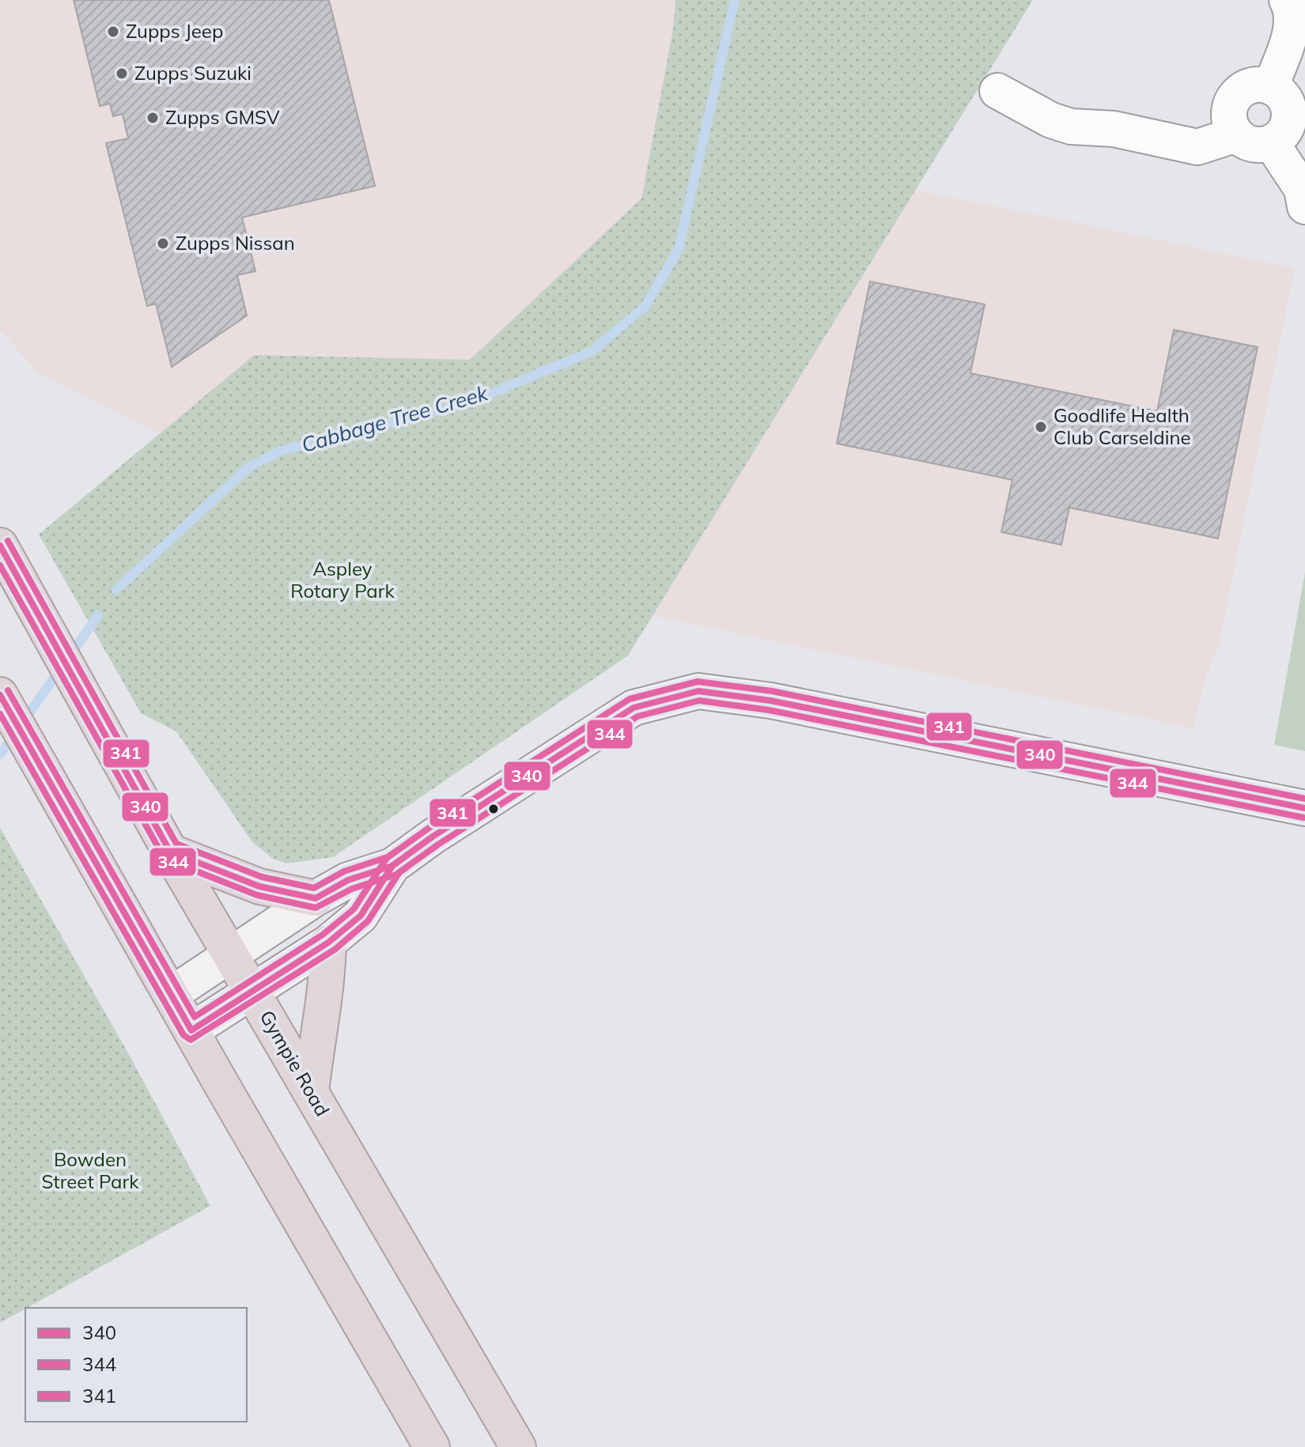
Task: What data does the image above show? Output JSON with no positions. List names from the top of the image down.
{
  "streets": {
    "highway": ["Gympie Road"]
  },
  "water": ["Cabbage Tree Creek"],
  "parks": ["Aspley Rotary Park", "Bowden Street Park"],
  "places": [
    "Zupps Jeep",
    "Zupps Suzuki",
    "Zupps GMSV",
    "Zupps Nissan",
    "Goodlife Health Club Carseldine"
  ],
  "lines": ["transit line 341", "transit line 340", "transit line 344"],
  "legend": ["340", "344", "341"]
}
